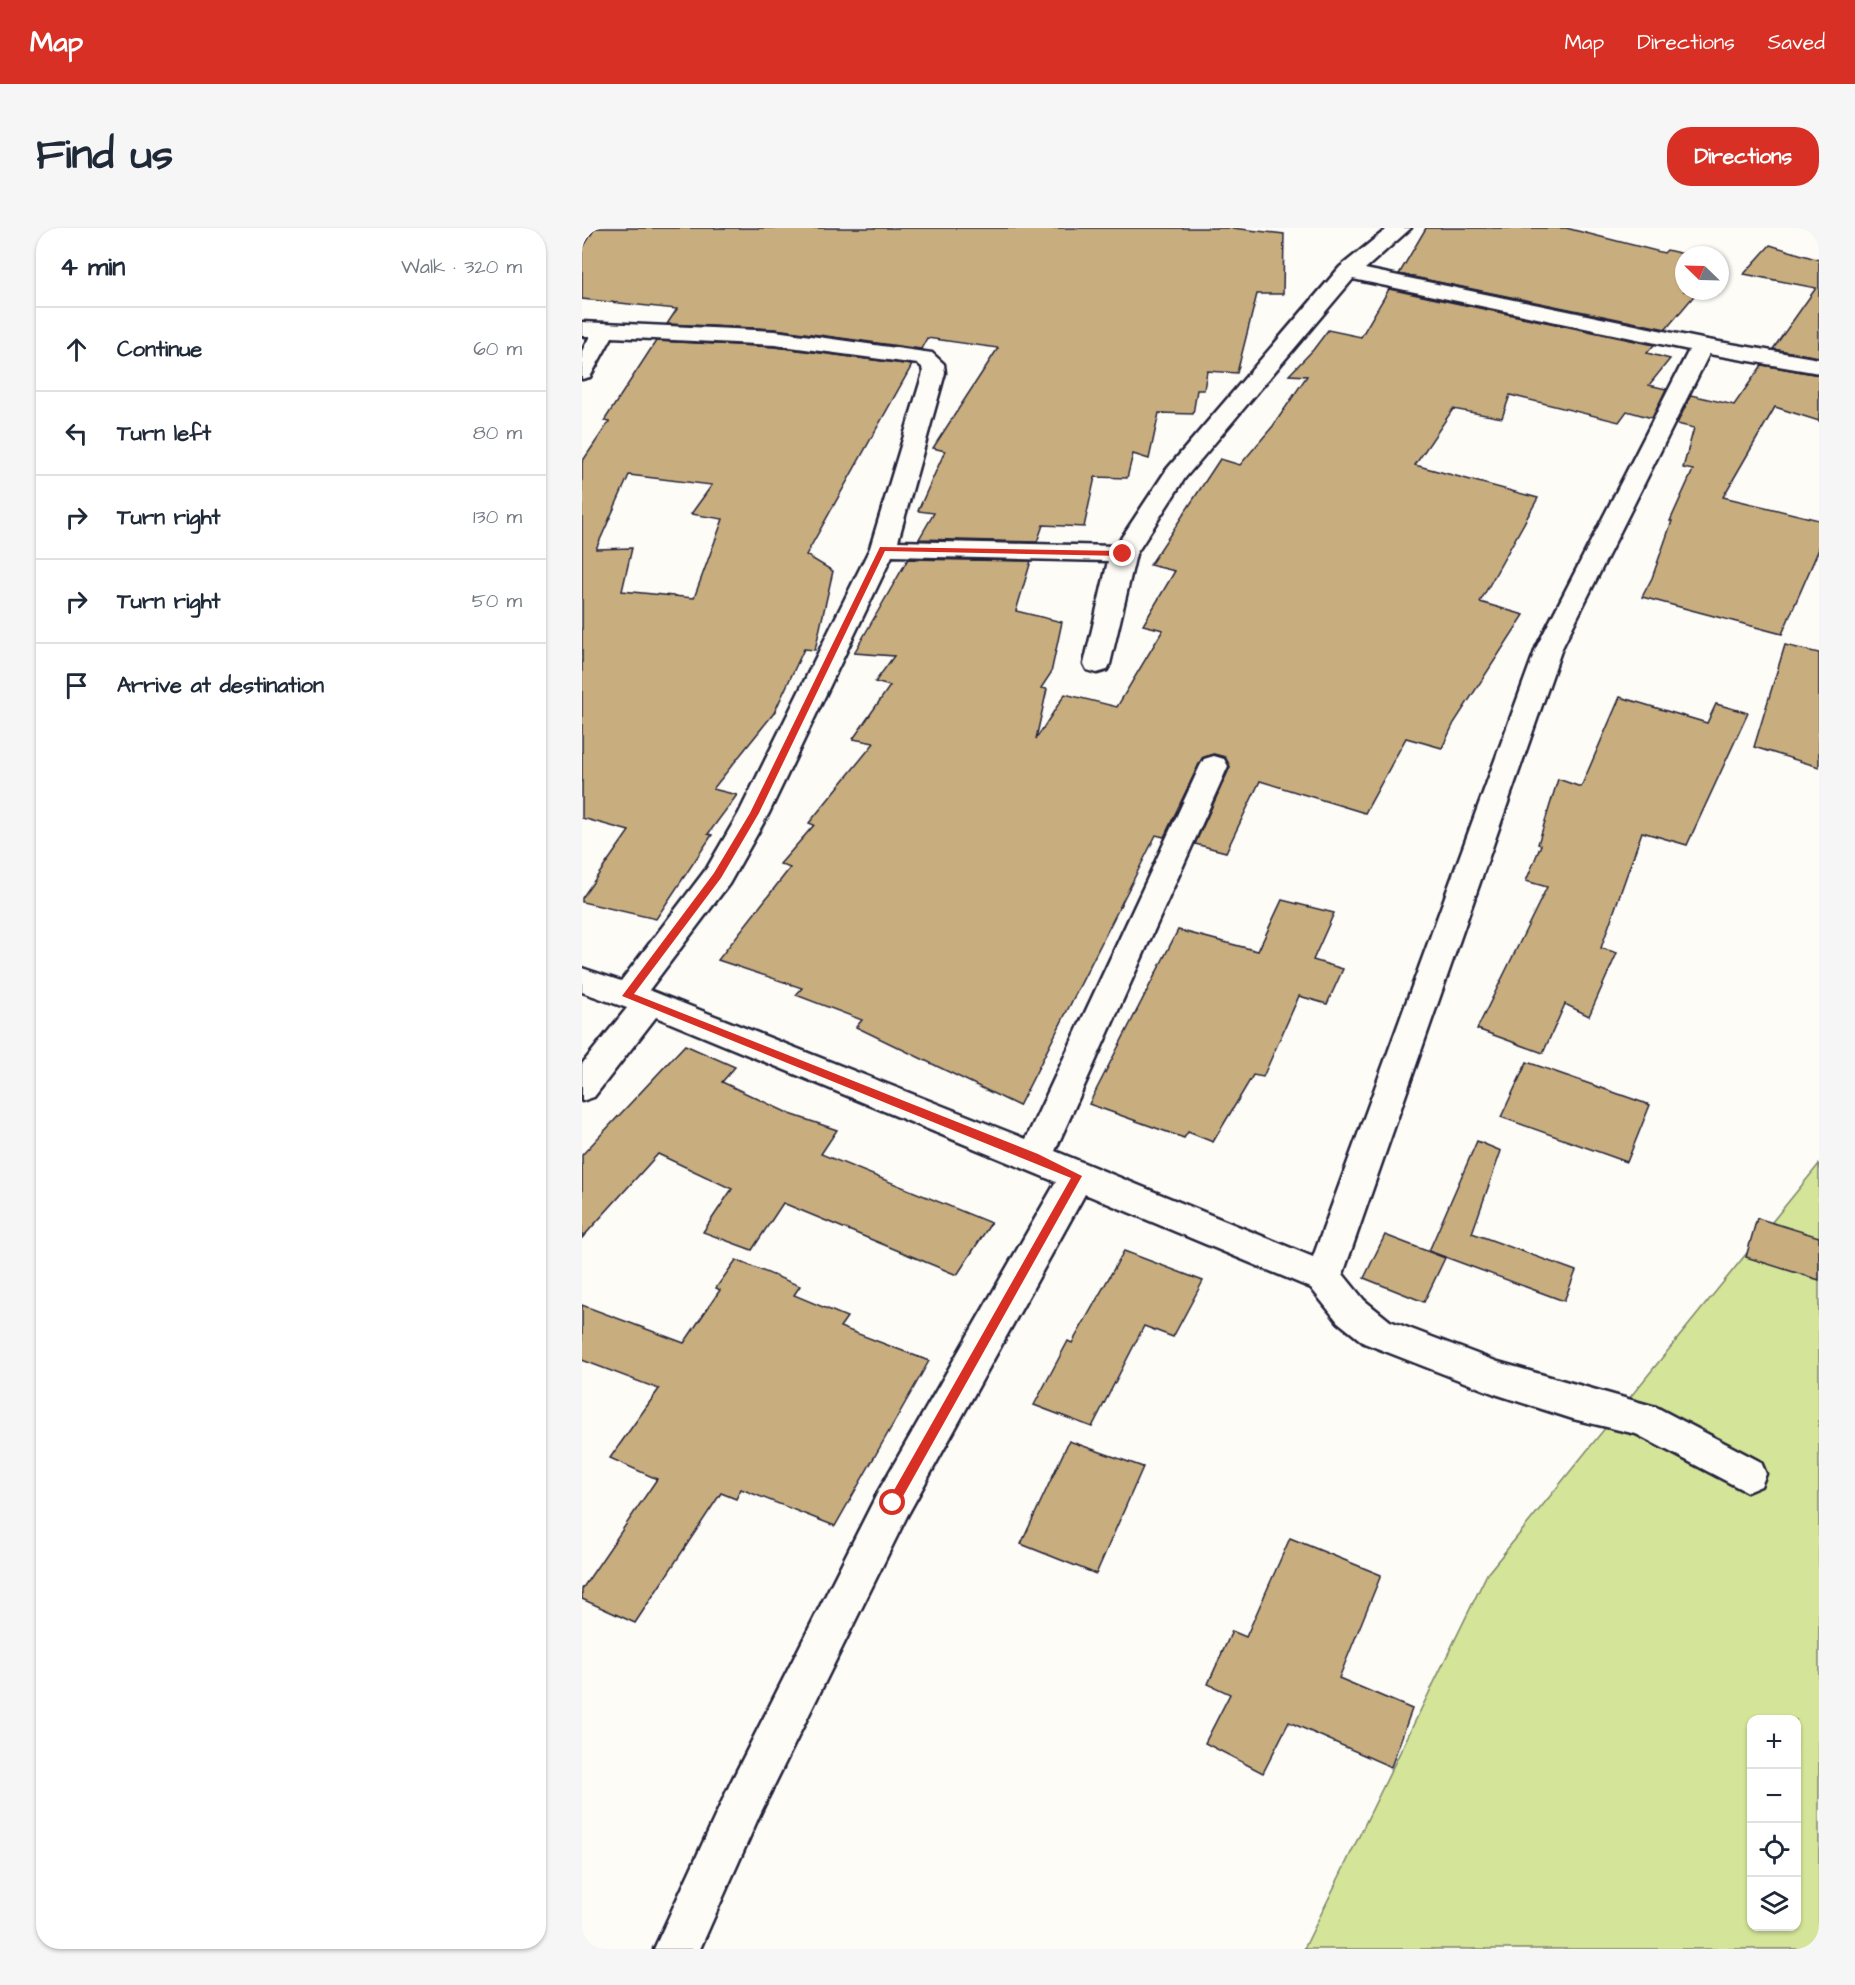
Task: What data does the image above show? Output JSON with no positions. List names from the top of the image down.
{
  "north": "top left",
  "page": {
    "header": "Map",
    "nav": ["Map", "Directions", "Saved"],
    "title": "Find us",
    "buttons": "Directions",
    "heading": ["4 min", "Walk · 320 m"],
    "list": [
      ["Continue", "60 m"],
      ["Turn left", "80 m"],
      ["Turn right", "130 m"],
      ["Turn right", "50 m"],
      "Arrive at destination"
    ],
    "map_buttons": ["+", "−"]
  }
}
